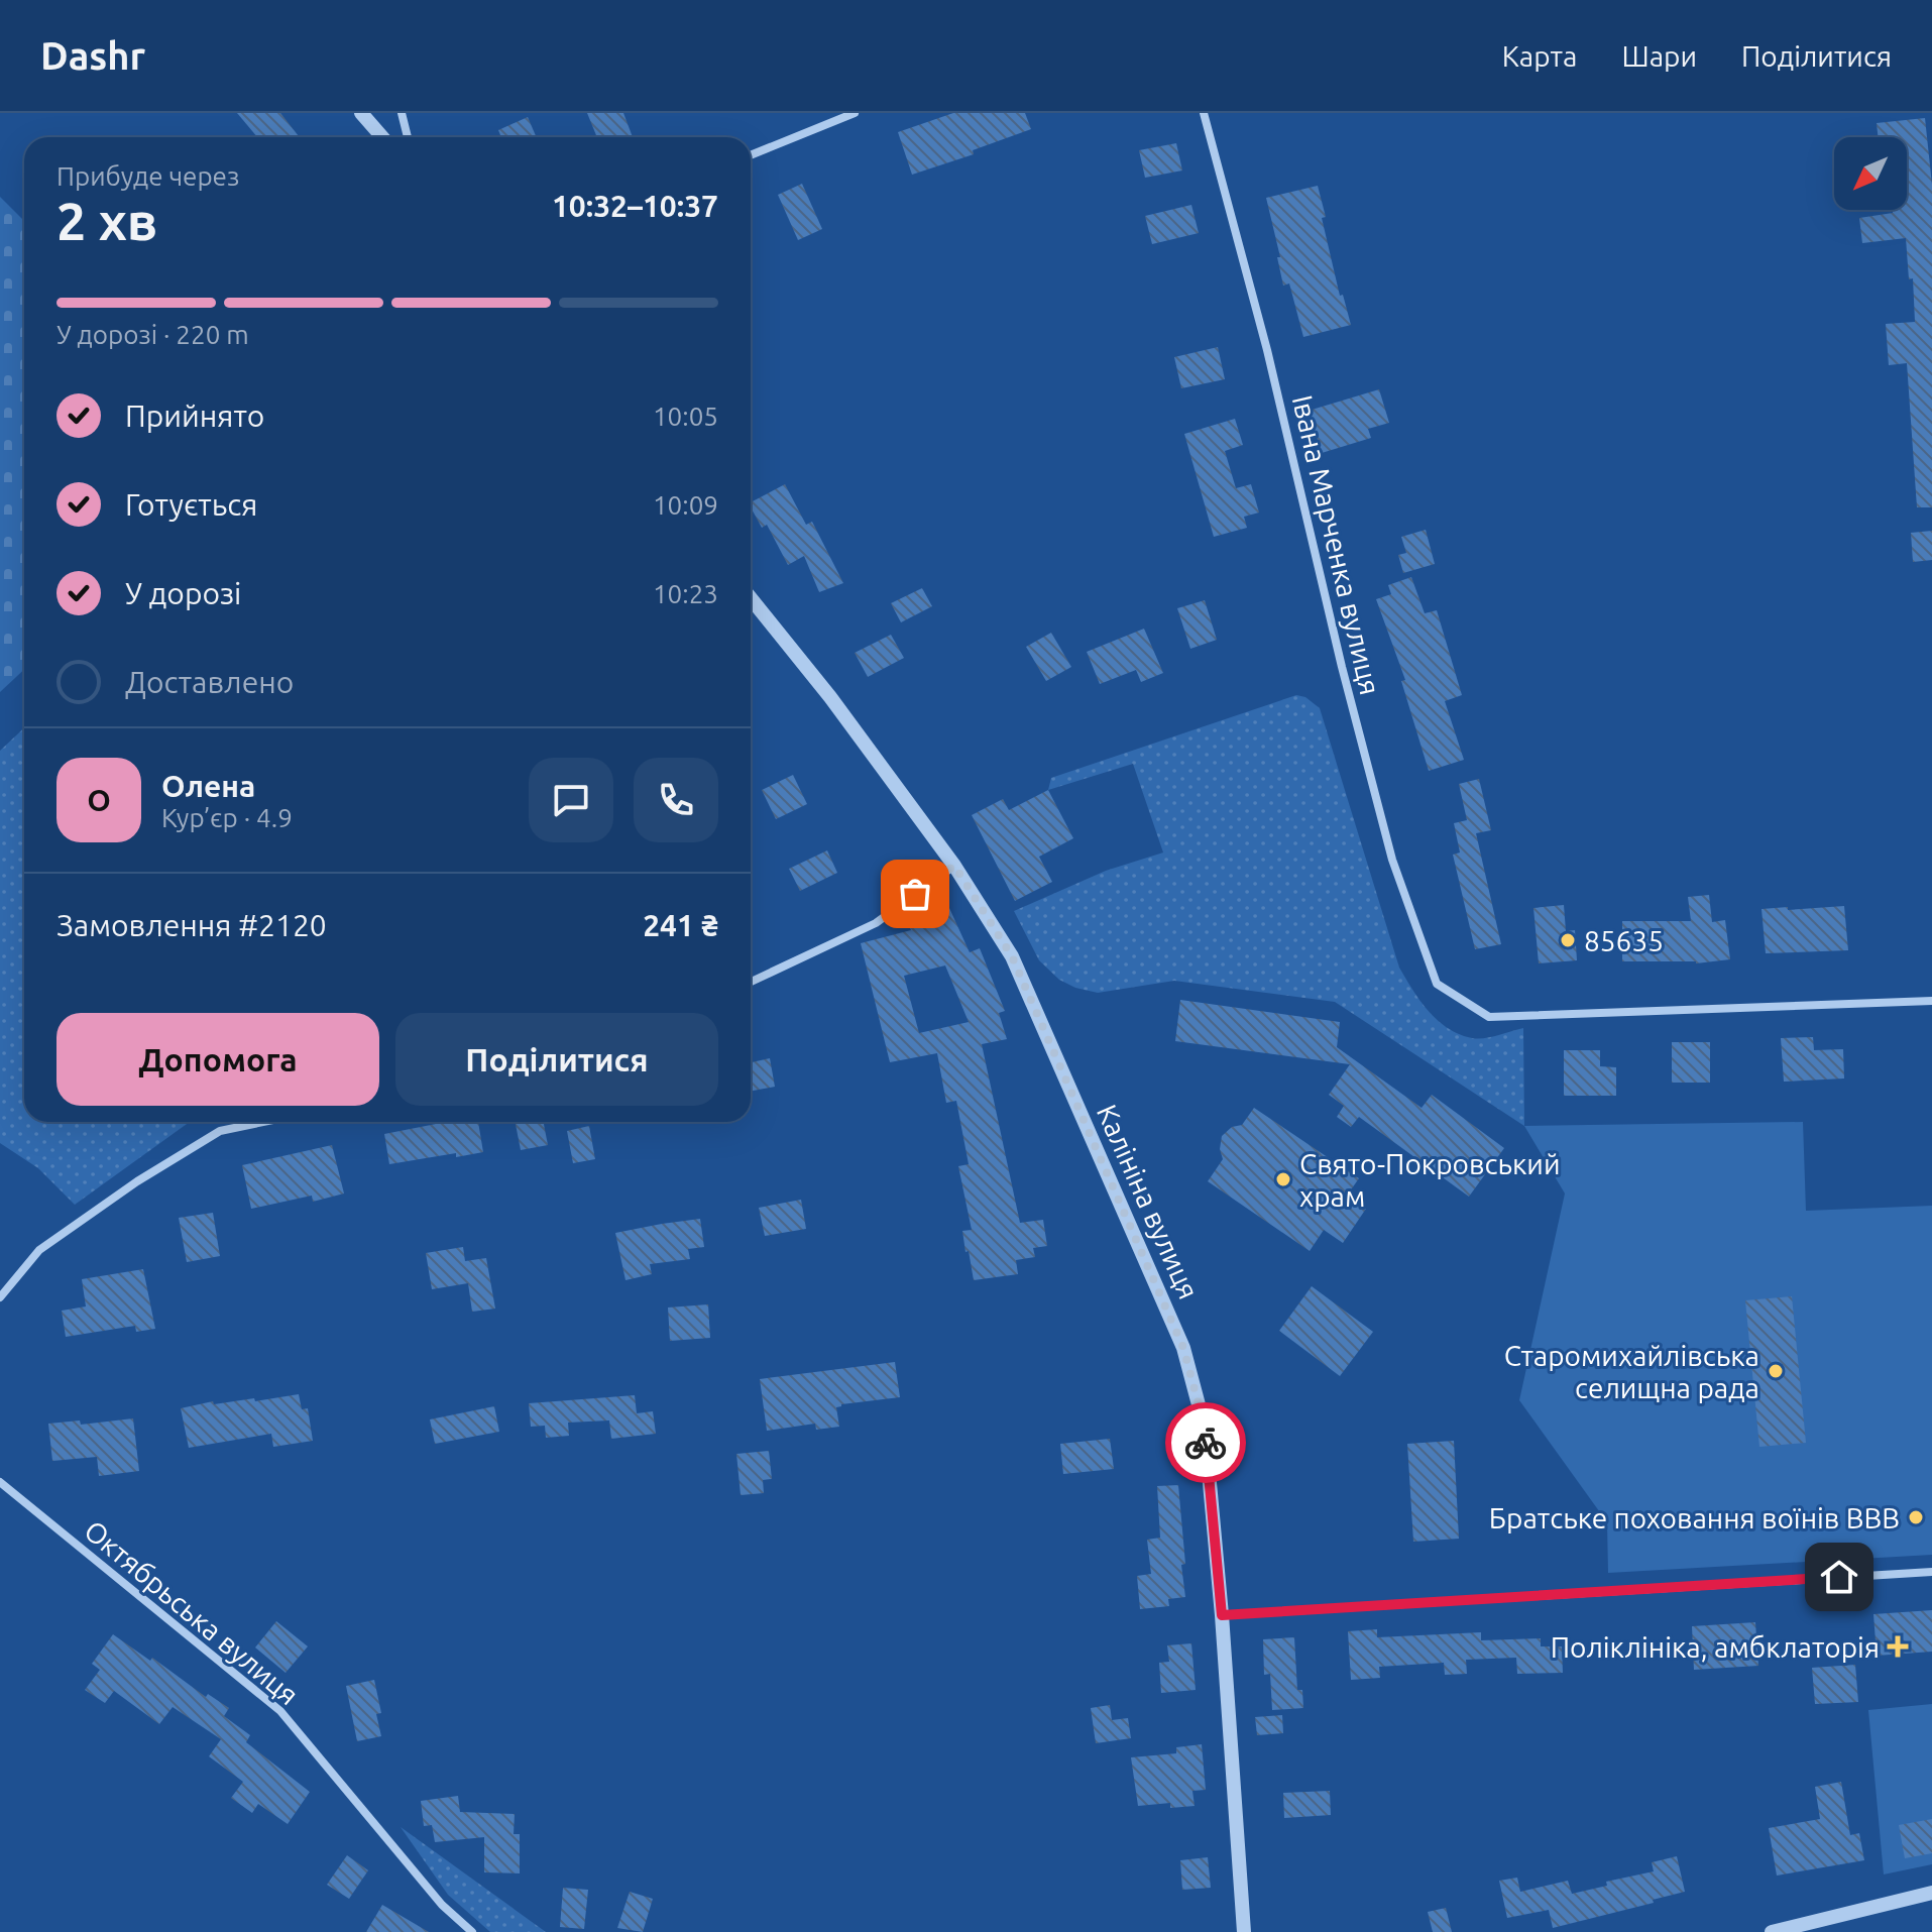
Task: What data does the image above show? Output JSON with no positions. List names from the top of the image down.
{
  "streets": {
    "street": ["Івана Марченка вулиця", "Калініна вулиця", "Октябрьська вулиця"]
  },
  "places": {
    "other": [
      "85635",
      "Свято-Покровський храм",
      "Старомихайлівська селищна рада",
      "Братське поховання воїнів ВВВ"
    ],
    "health": ["Поліклініка, амбклаторія"]
  },
  "north": "bottom left",
  "page": {
    "header": "Dashr",
    "nav": ["Карта", "Шари", "Поділитися"],
    "heading": ["2 хв", "Прибуде через", "10:32–10:37"],
    "panel": [
      "Олена",
      "Кур’єр · 4.9",
      "Замовлення #2120",
      "241 ₴"
    ],
    "bar": "У дорозі · 220 m",
    "list": [
      ["Прийнято", "10:05"],
      ["Готується", "10:09"],
      ["У дорозі", "10:23"],
      "Доставлено"
    ],
    "round": "О",
    "buttons": ["Допомога", "Поділитися"]
  }
}
